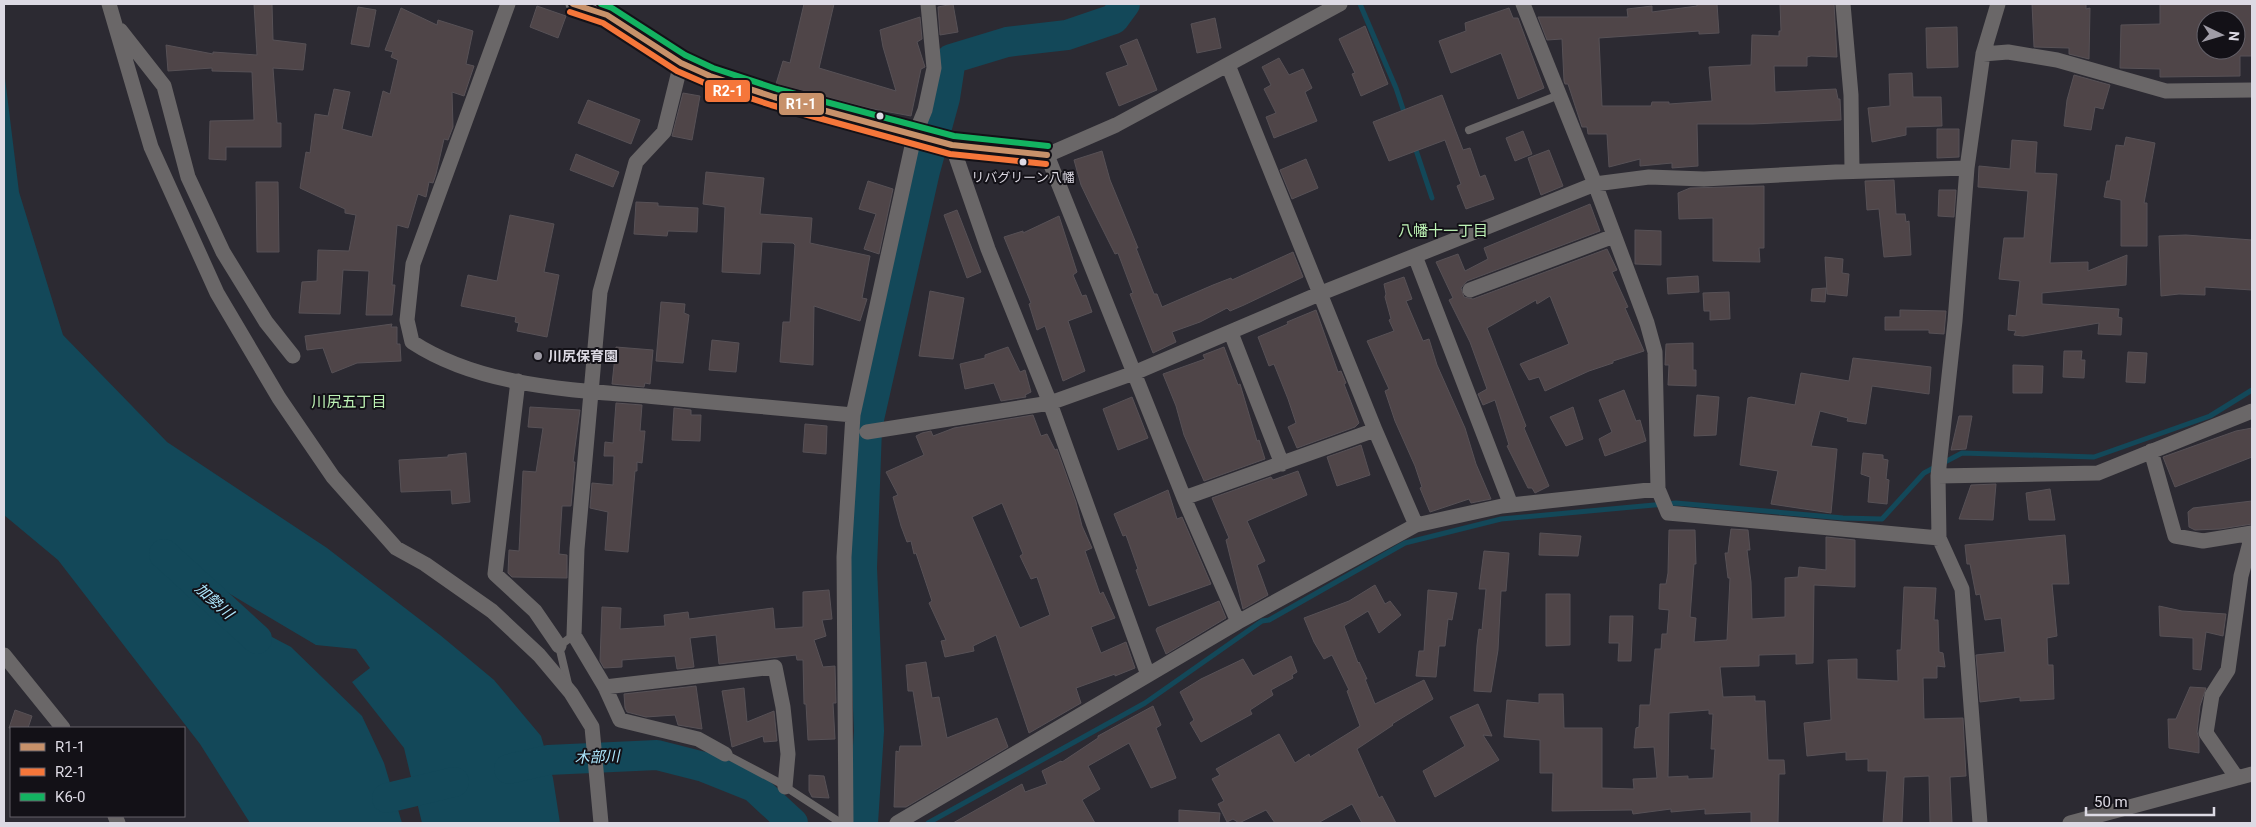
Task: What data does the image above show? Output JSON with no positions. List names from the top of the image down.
{
  "districts": ["八幡十一丁目", "川尻五丁目"],
  "water": ["加勢川", "木部川"],
  "places": ["リバグリーン八幡", "川尻保育園"],
  "lines": ["transit line R1-1", "transit line K6-0", "transit line R2-1"],
  "legend": ["R1-1", "R2-1", "K6-0"],
  "scale_bar": "50 m",
  "north": "right"
}
